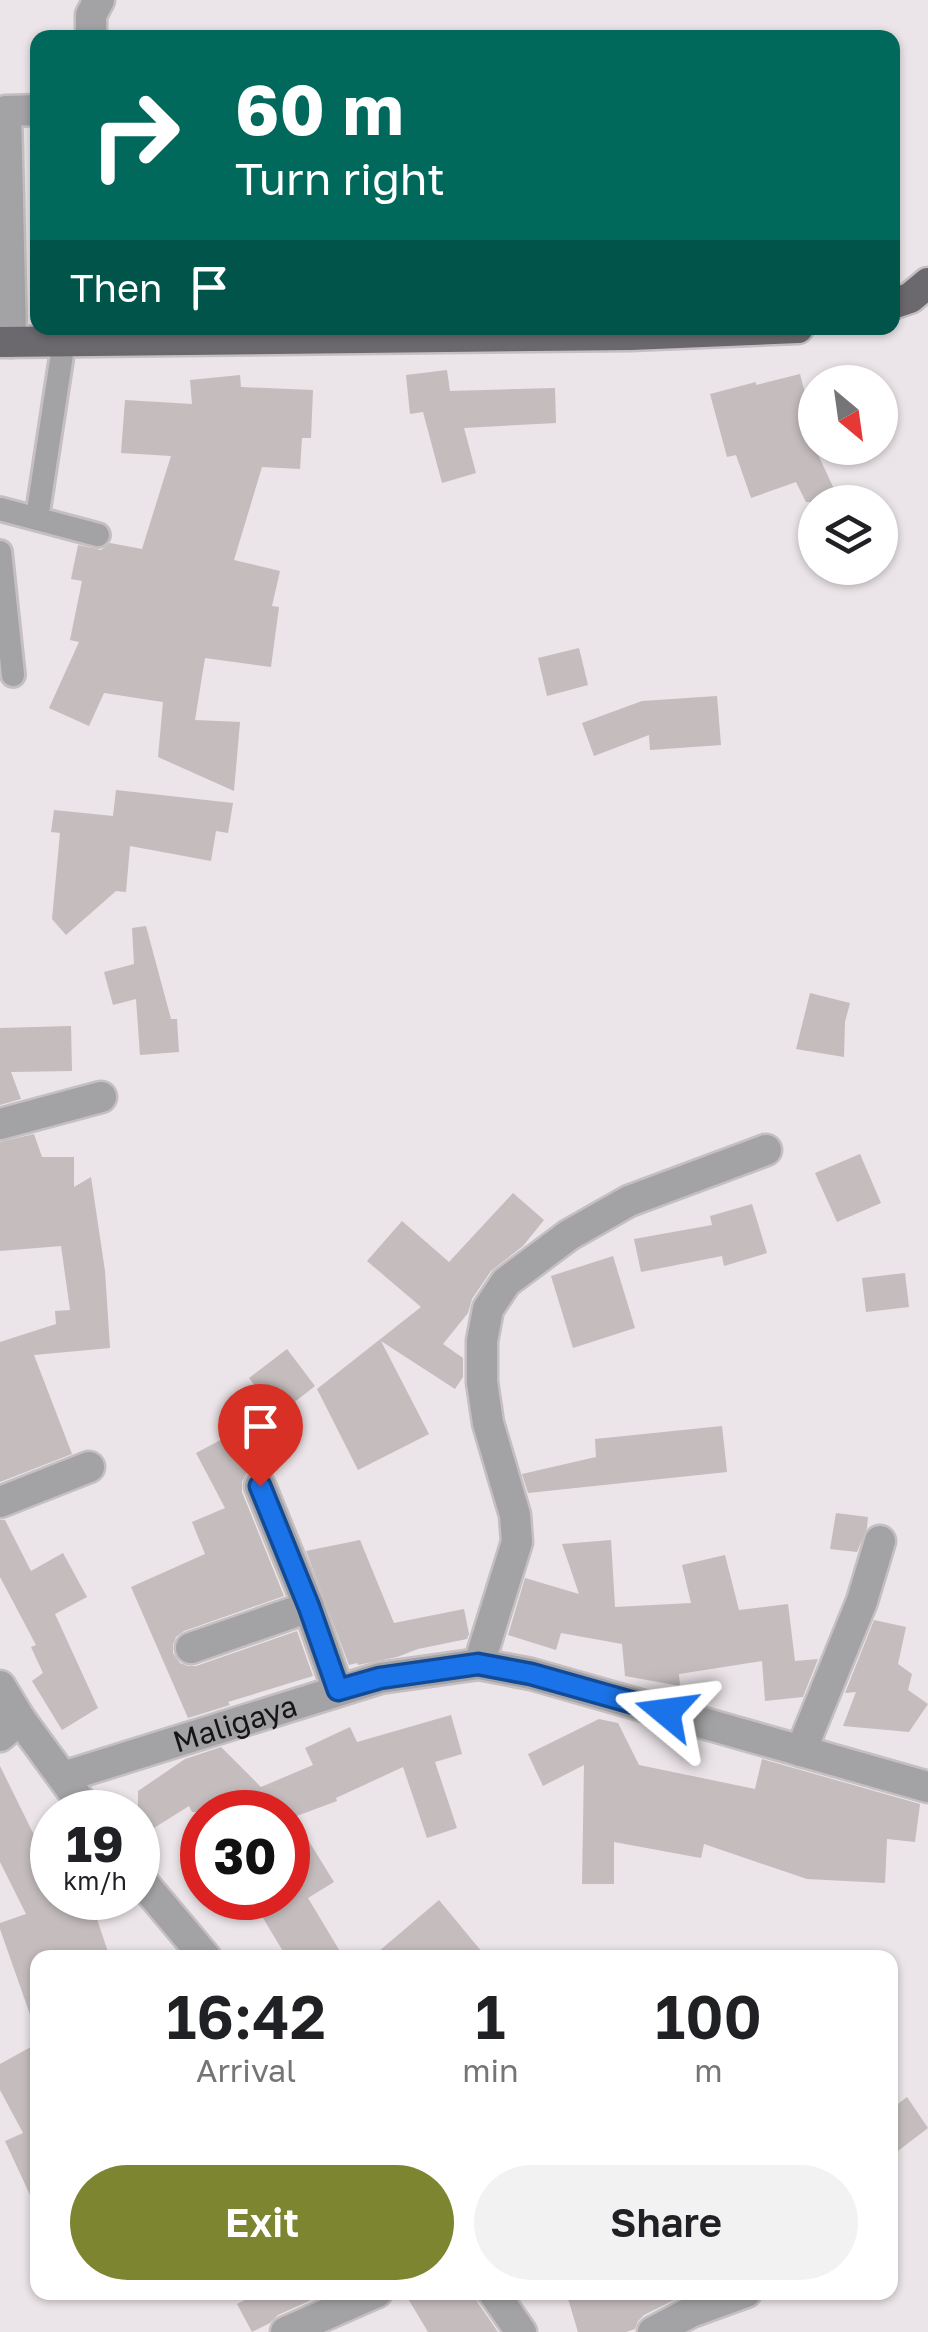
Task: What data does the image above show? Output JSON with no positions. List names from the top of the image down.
{
  "streets": {
    "street": ["Maligaya"]
  },
  "north": "bottom right",
  "page": {
    "turn": ["60 m", "Turn right"],
    "then": "Then",
    "speed": "19 km/h",
    "limit": "30",
    "eta": [
      "16:42",
      "Arrival",
      "1",
      "min",
      "100",
      "m"
    ],
    "buttons": ["Exit", "Share"]
  }
}
